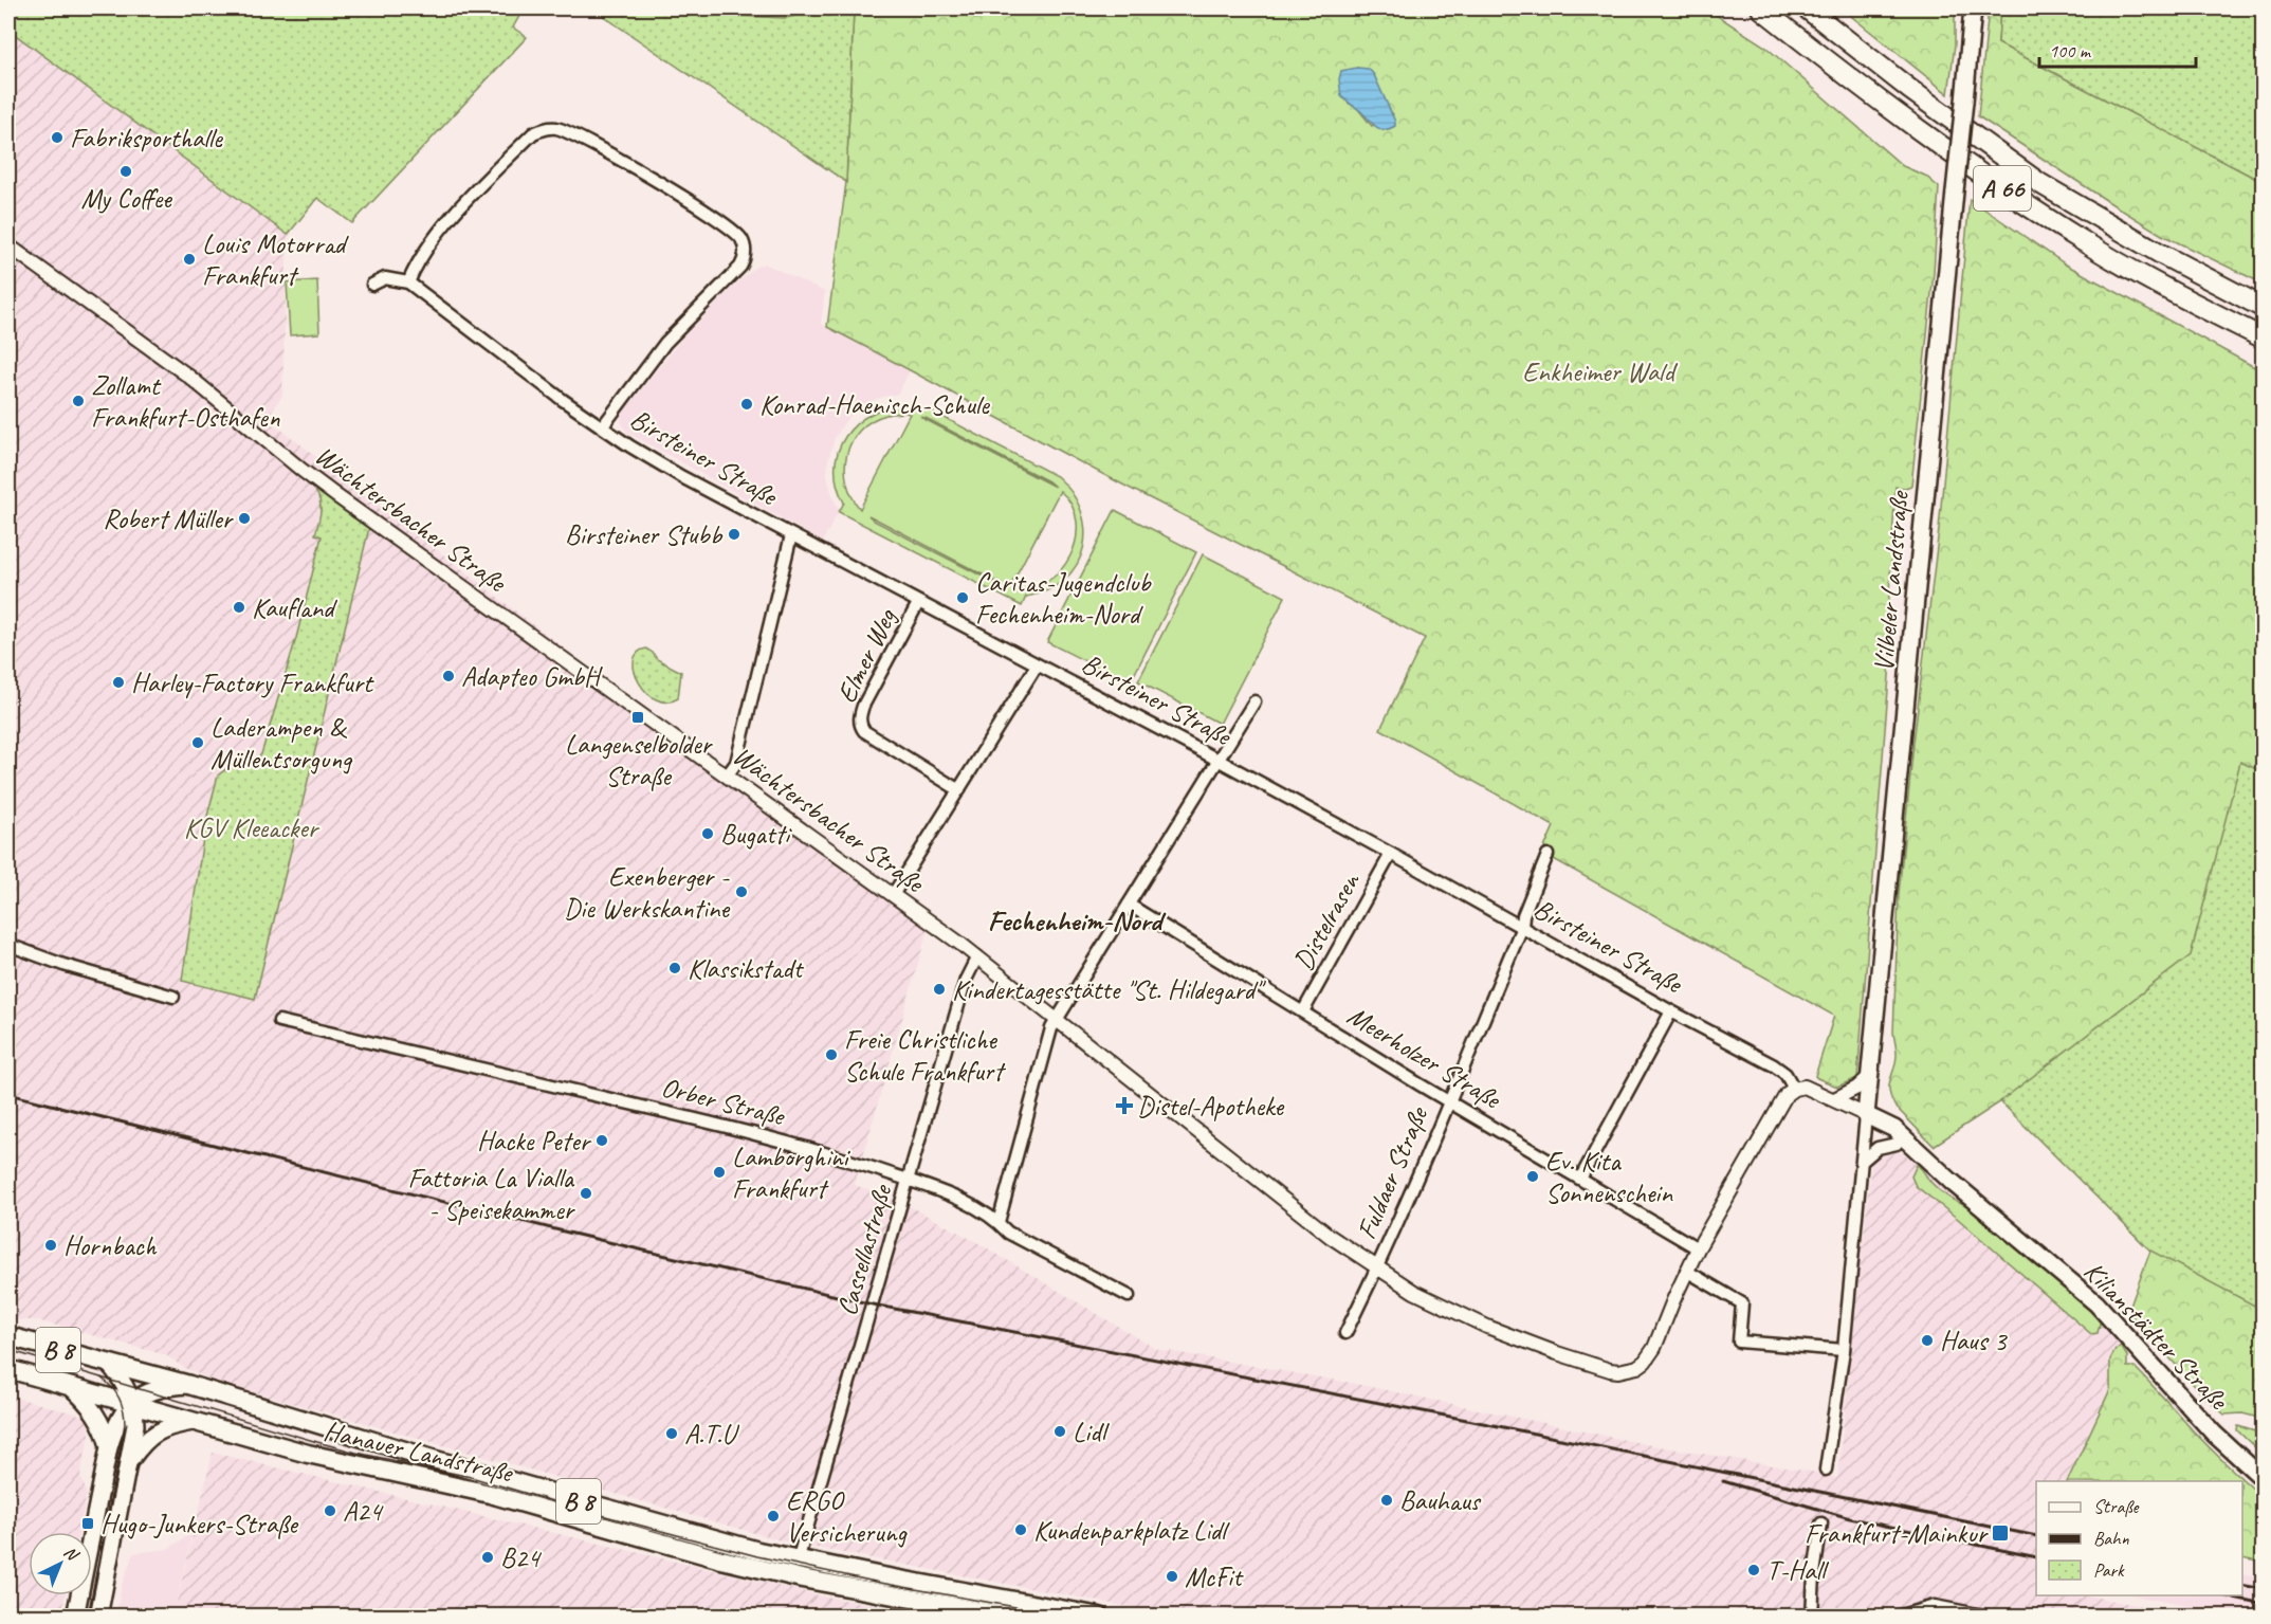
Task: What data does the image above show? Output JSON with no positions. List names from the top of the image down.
{
  "streets": {
    "highway": ["A 66"],
    "main road": [
      "Vilbeler Landstraße",
      "Kilianstädter Straße",
      "B 8",
      "Hanauer Landstraße"
    ],
    "street": [
      "Birsteiner Straße",
      "Wächtersbacher Straße",
      "Elmer Weg",
      "Distelrasen",
      "Meerholzer Straße",
      "Orber Straße",
      "Fuldaer Straße",
      "Cassellastraße"
    ]
  },
  "crossings": [
    ["Birsteiner Straße", "Elmer Weg"],
    ["Birsteiner Straße", "Distelrasen"],
    ["Birsteiner Straße", "Fuldaer Straße"],
    ["Wächtersbacher Straße", "Fuldaer Straße"],
    ["Wächtersbacher Straße", "Cassellastraße"],
    ["Distelrasen", "Meerholzer Straße"],
    ["Meerholzer Straße", "Fuldaer Straße"],
    ["Orber Straße", "Cassellastraße"],
    ["Cassellastraße", "Hanauer Landstraße"]
  ],
  "districts": ["Fechenheim-Nord"],
  "parks": ["Enkheimer Wald", "KGV Kleeacker"],
  "places": {
    "other": [
      "Fabriksporthalle",
      "My Coffee",
      "Louis Motorrad Frankfurt",
      "Zollamt Frankfurt-Osthafen",
      "Konrad-Haenisch-Schule",
      "Robert Müller",
      "Birsteiner Stubb",
      "Caritas-Jugendclub Fechenheim-Nord",
      "Kaufland",
      "Adapteo GmbH",
      "Harley-Factory Frankfurt",
      "Laderampen & Müllentsorgung",
      "Bugatti",
      "Exenberger - Die Werkskantine",
      "Klassikstadt",
      "Kindertagesstätte \"St. Hildegard\"",
      "Freie Christliche Schule Frankfurt",
      "Hacke Peter",
      "Lamborghini Frankfurt",
      "Ev. Kita Sonnenschein",
      "Fattoria La Vialla - Speisekammer",
      "Hornbach",
      "Haus 3",
      "Lidl",
      "A.T.U",
      "Bauhaus",
      "A24",
      "ERGO Versicherung",
      "Kundenparkplatz Lidl",
      "B24",
      "T-Hall",
      "McFit"
    ],
    "transit": ["Langenselbolder Straße", "Hugo-Junkers-Straße", "Frankfurt-Mainkur"],
    "health": ["Distel-Apotheke"]
  },
  "legend": ["Straße", "Bahn", "Park"],
  "scale_bar": "100 m",
  "north": "top right"
}
